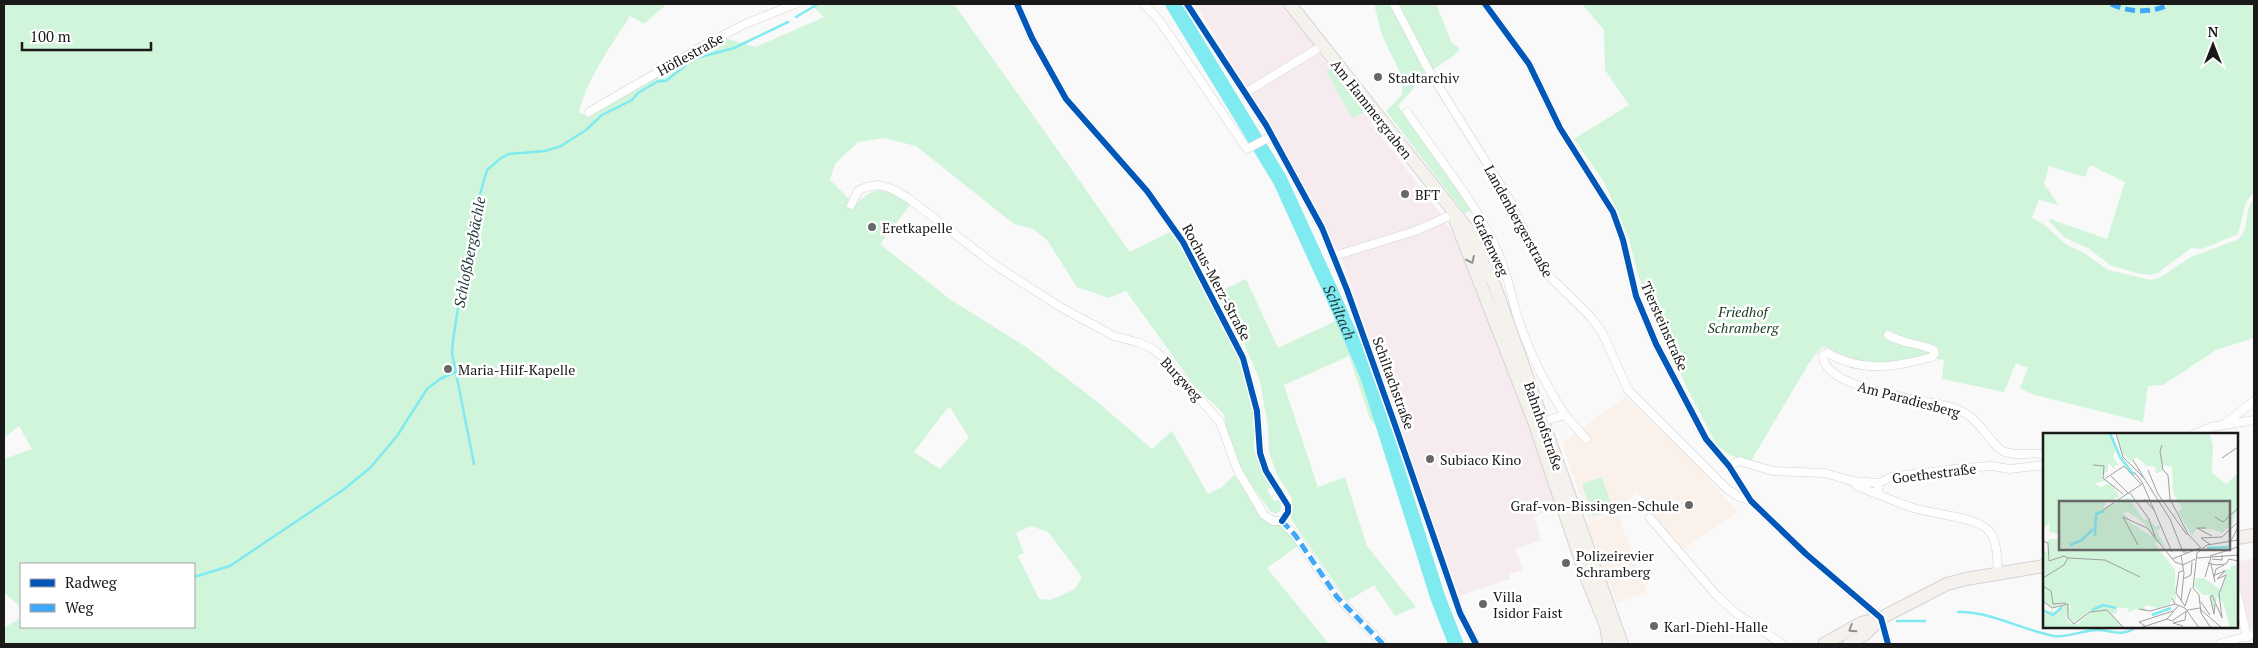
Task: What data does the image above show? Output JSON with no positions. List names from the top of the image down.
{
  "streets": {
    "main road": ["Am Hammergraben", "Bahnhofstraße"],
    "street": [
      "Höflestraße",
      "Landenbergerstraße",
      "Grafenweg",
      "Rochus-Merz-Straße",
      "Tiersteinstraße",
      "Burgweg",
      "Schiltachstraße",
      "Am Paradiesberg",
      "Goethestraße"
    ]
  },
  "crossings": [
    ["Am Hammergraben", "Bahnhofstraße"],
    ["Landenbergerstraße", "Tiersteinstraße"],
    ["Rochus-Merz-Straße", "Burgweg"]
  ],
  "water": ["Schloßbergbächle", "Schiltach"],
  "parks": ["Friedhof Schramberg"],
  "places": [
    "Stadtarchiv",
    "BFT",
    "Eretkapelle",
    "Maria-Hilf-Kapelle",
    "Subiaco Kino",
    "Graf-von-Bissingen-Schule",
    "Polizeirevier Schramberg",
    "Villa Isidor Faist",
    "Karl-Diehl-Halle"
  ],
  "legend": ["Radweg", "Weg"],
  "scale_bar": "100 m",
  "north": "top"
}
